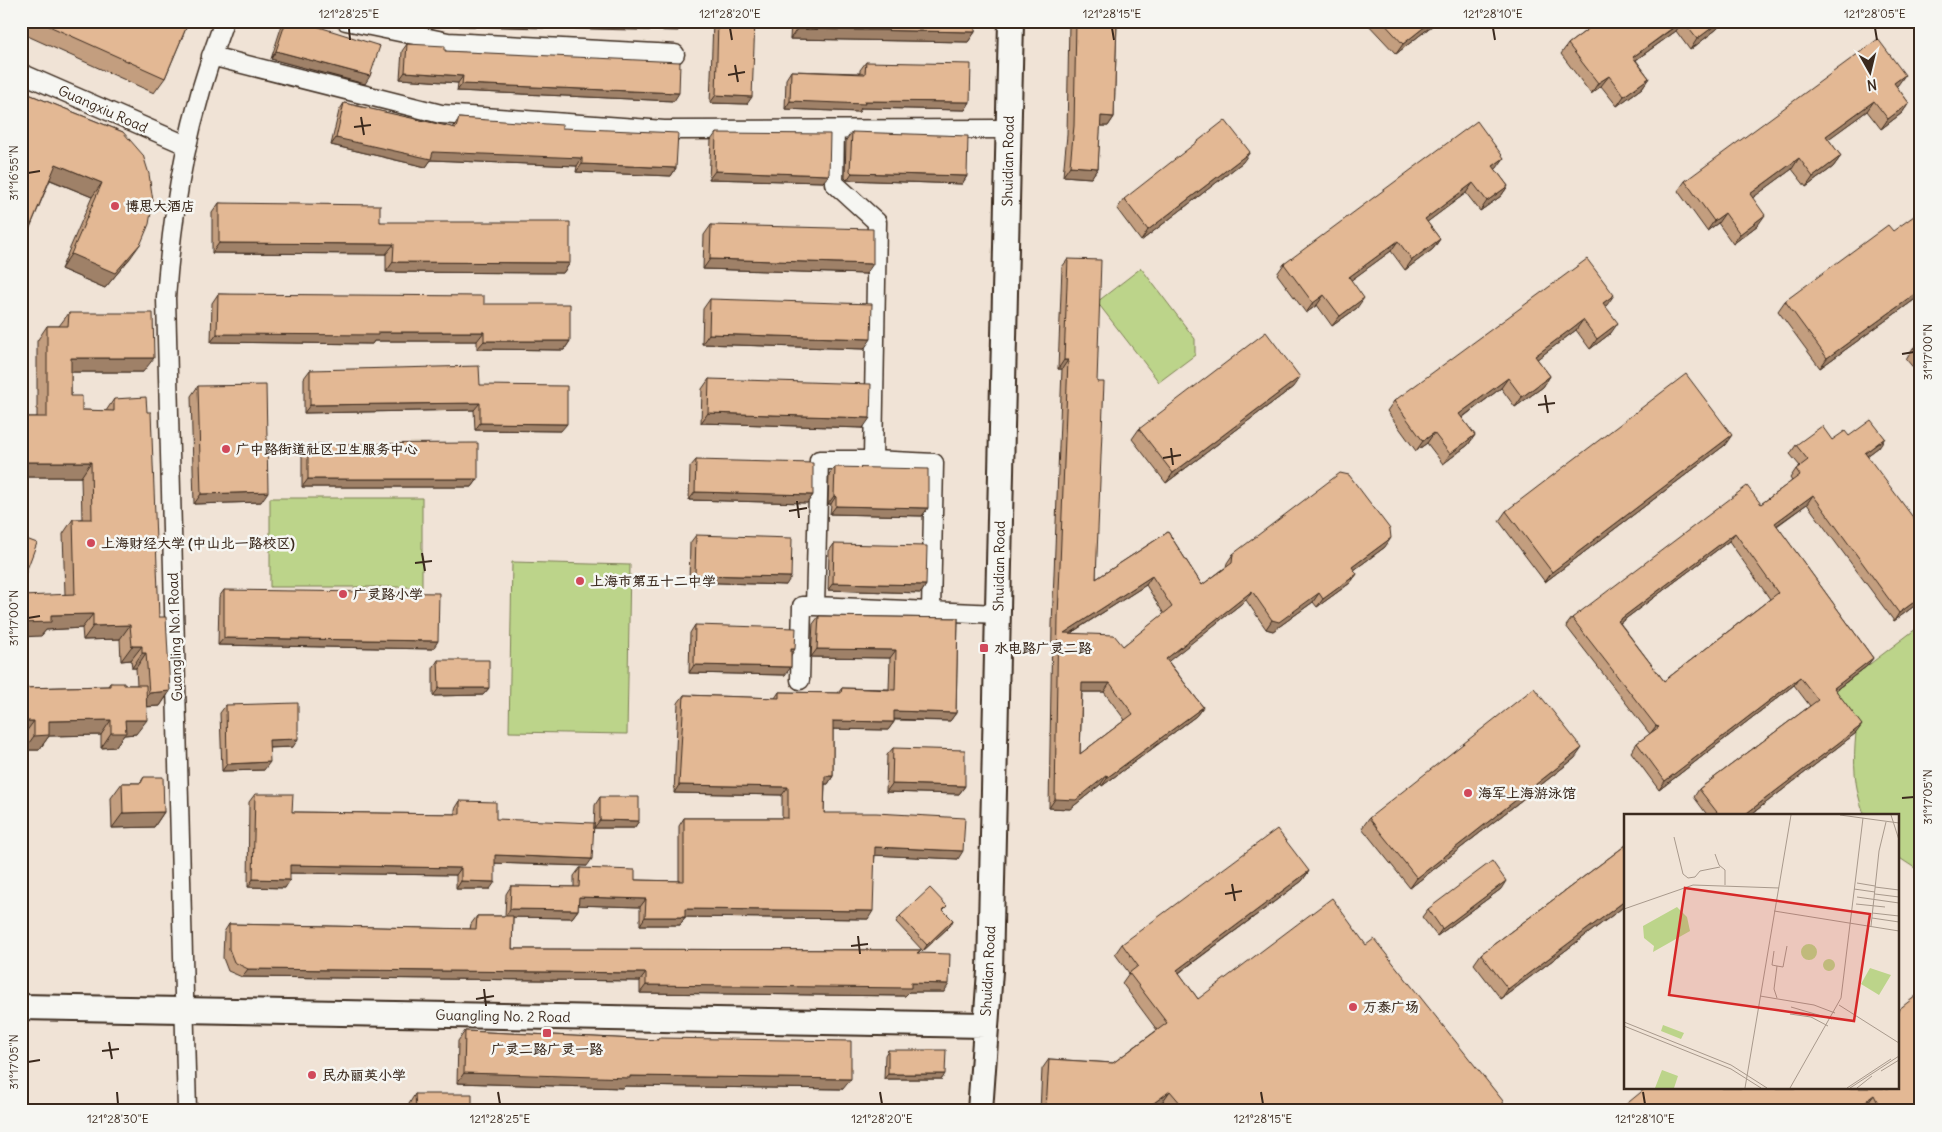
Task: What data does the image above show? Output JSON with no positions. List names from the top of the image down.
{
  "streets": {
    "main road": ["Shuidian Road", "Guangling No. 2 Road"],
    "street": ["Guangxiu Road", "Guangling No.1 Road"]
  },
  "crossings": [
    ["Guangxiu Road", "Guangling No.1 Road"],
    ["Shuidian Road", "Guangling No. 2 Road"],
    ["Guangling No.1 Road", "Guangling No. 2 Road"]
  ],
  "places": {
    "other": [
      "博思大酒店",
      "广中路街道社区卫生服务中心",
      "上海财经大学 (中山北一路校区)",
      "上海市第五十二中学",
      "广灵路小学",
      "海军上海游泳馆",
      "万泰广场",
      "民办丽英小学"
    ],
    "transit": ["水电路广灵二路", "广灵二路广灵一路"]
  },
  "north": "bottom",
  "coordinates": [
    "121°28'25\"E",
    "121°28'20\"E",
    "121°28'15\"E",
    "121°28'10\"E",
    "121°28'05\"E",
    "31°16'55\"N",
    "31°17'00\"N",
    "31°17'05\"N",
    "121°28'30\"E"
  ]
}
